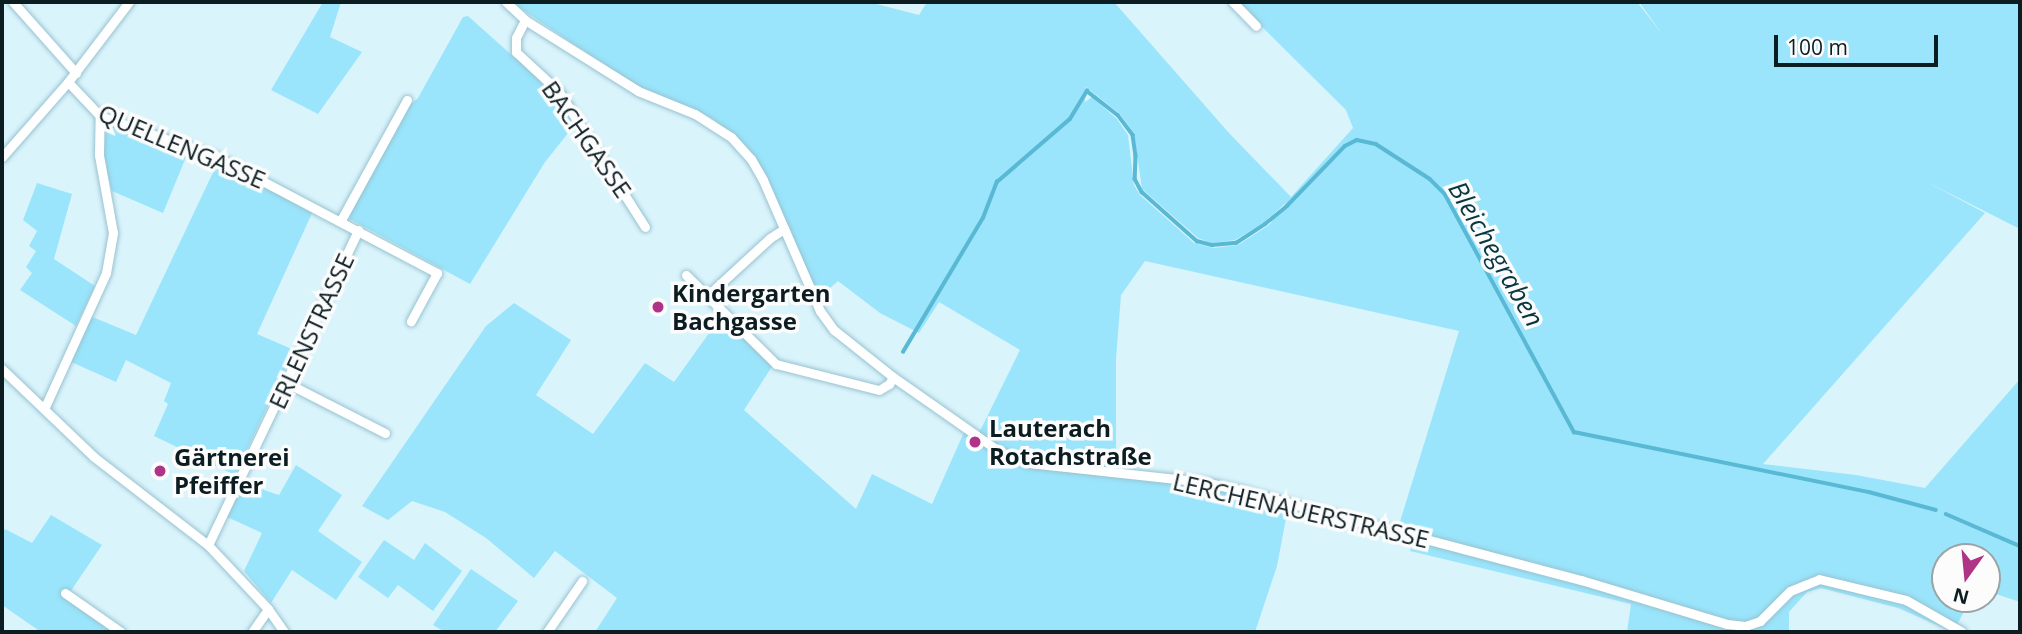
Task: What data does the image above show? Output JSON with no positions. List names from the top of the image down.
{
  "streets": {
    "street": [
      "BACHGASSE",
      "QUELLENGASSE",
      "ERLENSTRASSE",
      "LERCHENAUERSTRASSE"
    ]
  },
  "crossings": [
    ["BACHGASSE", "LERCHENAUERSTRASSE"],
    ["QUELLENGASSE", "ERLENSTRASSE"]
  ],
  "water": ["Bleichegraben"],
  "places": ["Kindergarten Bachgasse", "Lauterach Rotachstraße", "Gärtnerei Pfeiffer"],
  "scale_bar": "100 m",
  "north": "bottom"
}
